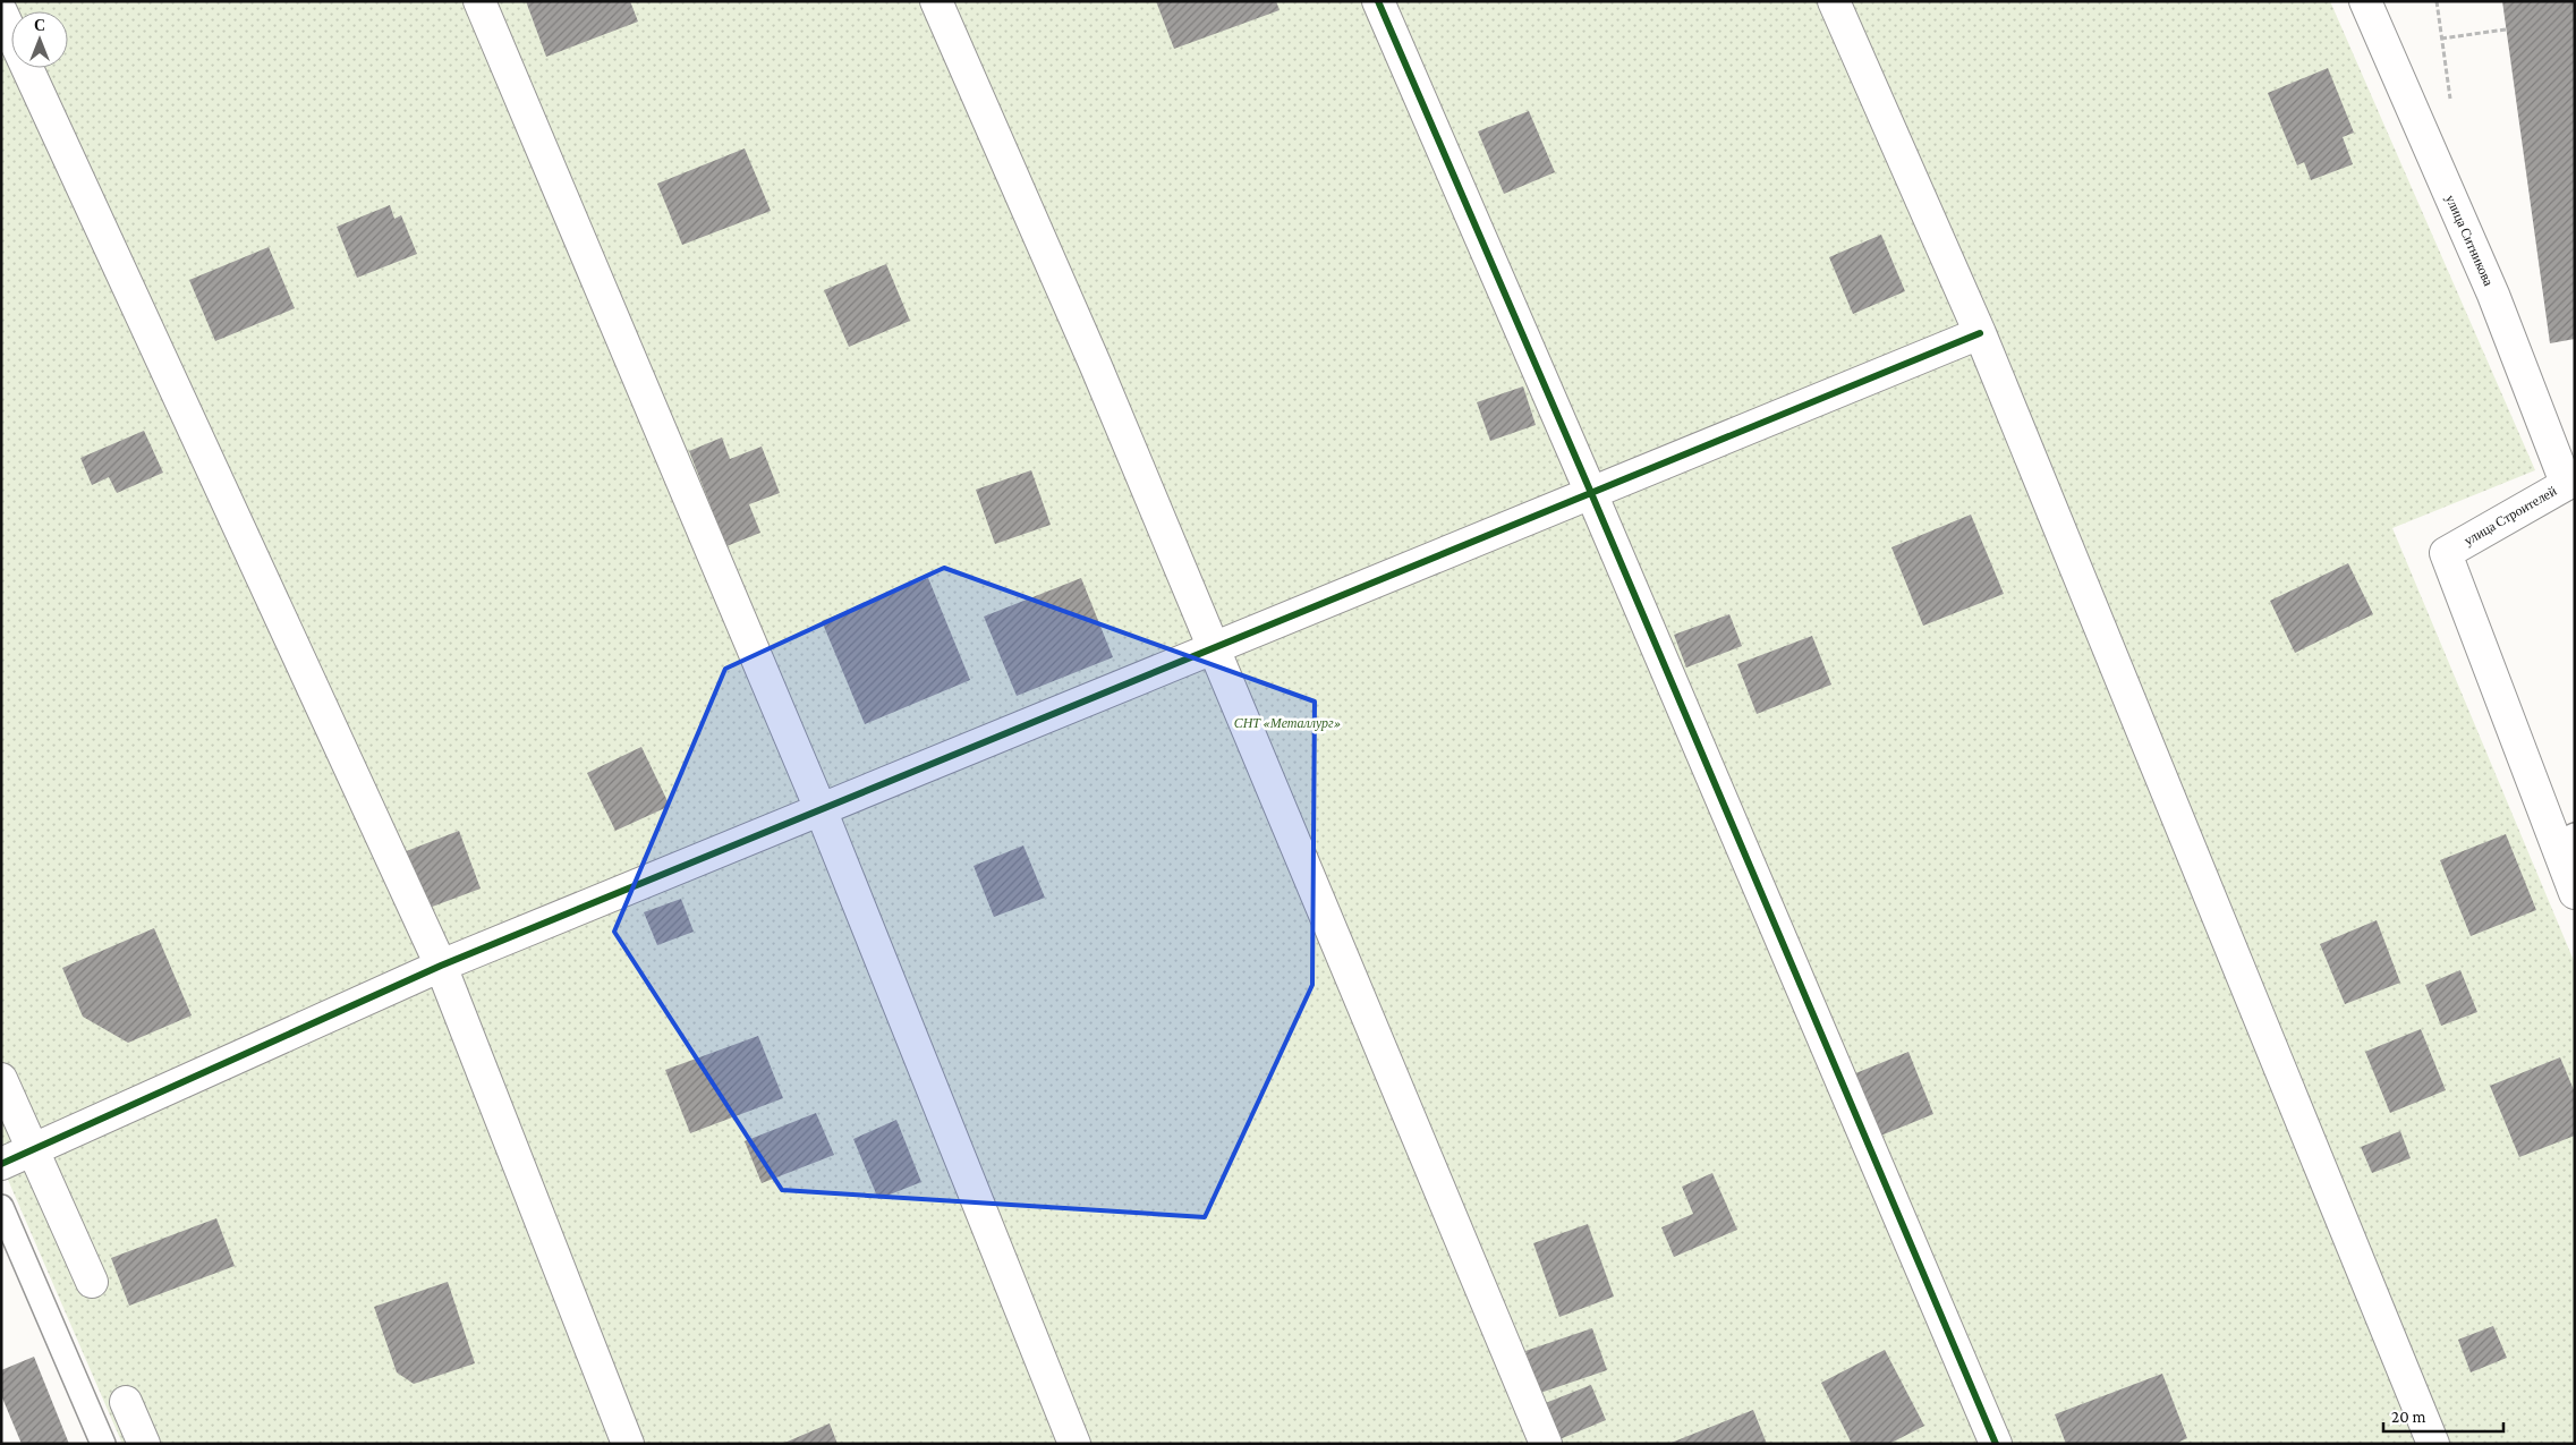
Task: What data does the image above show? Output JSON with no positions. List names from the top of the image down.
{
  "streets": {
    "street": ["улица Ситникова", "улица Строителей"]
  },
  "crossings": [
    ["улица Ситникова", "улица Строителей"]
  ],
  "parks": ["СНТ «Металлург»"],
  "scale_bar": "20 m",
  "north": "top"
}
